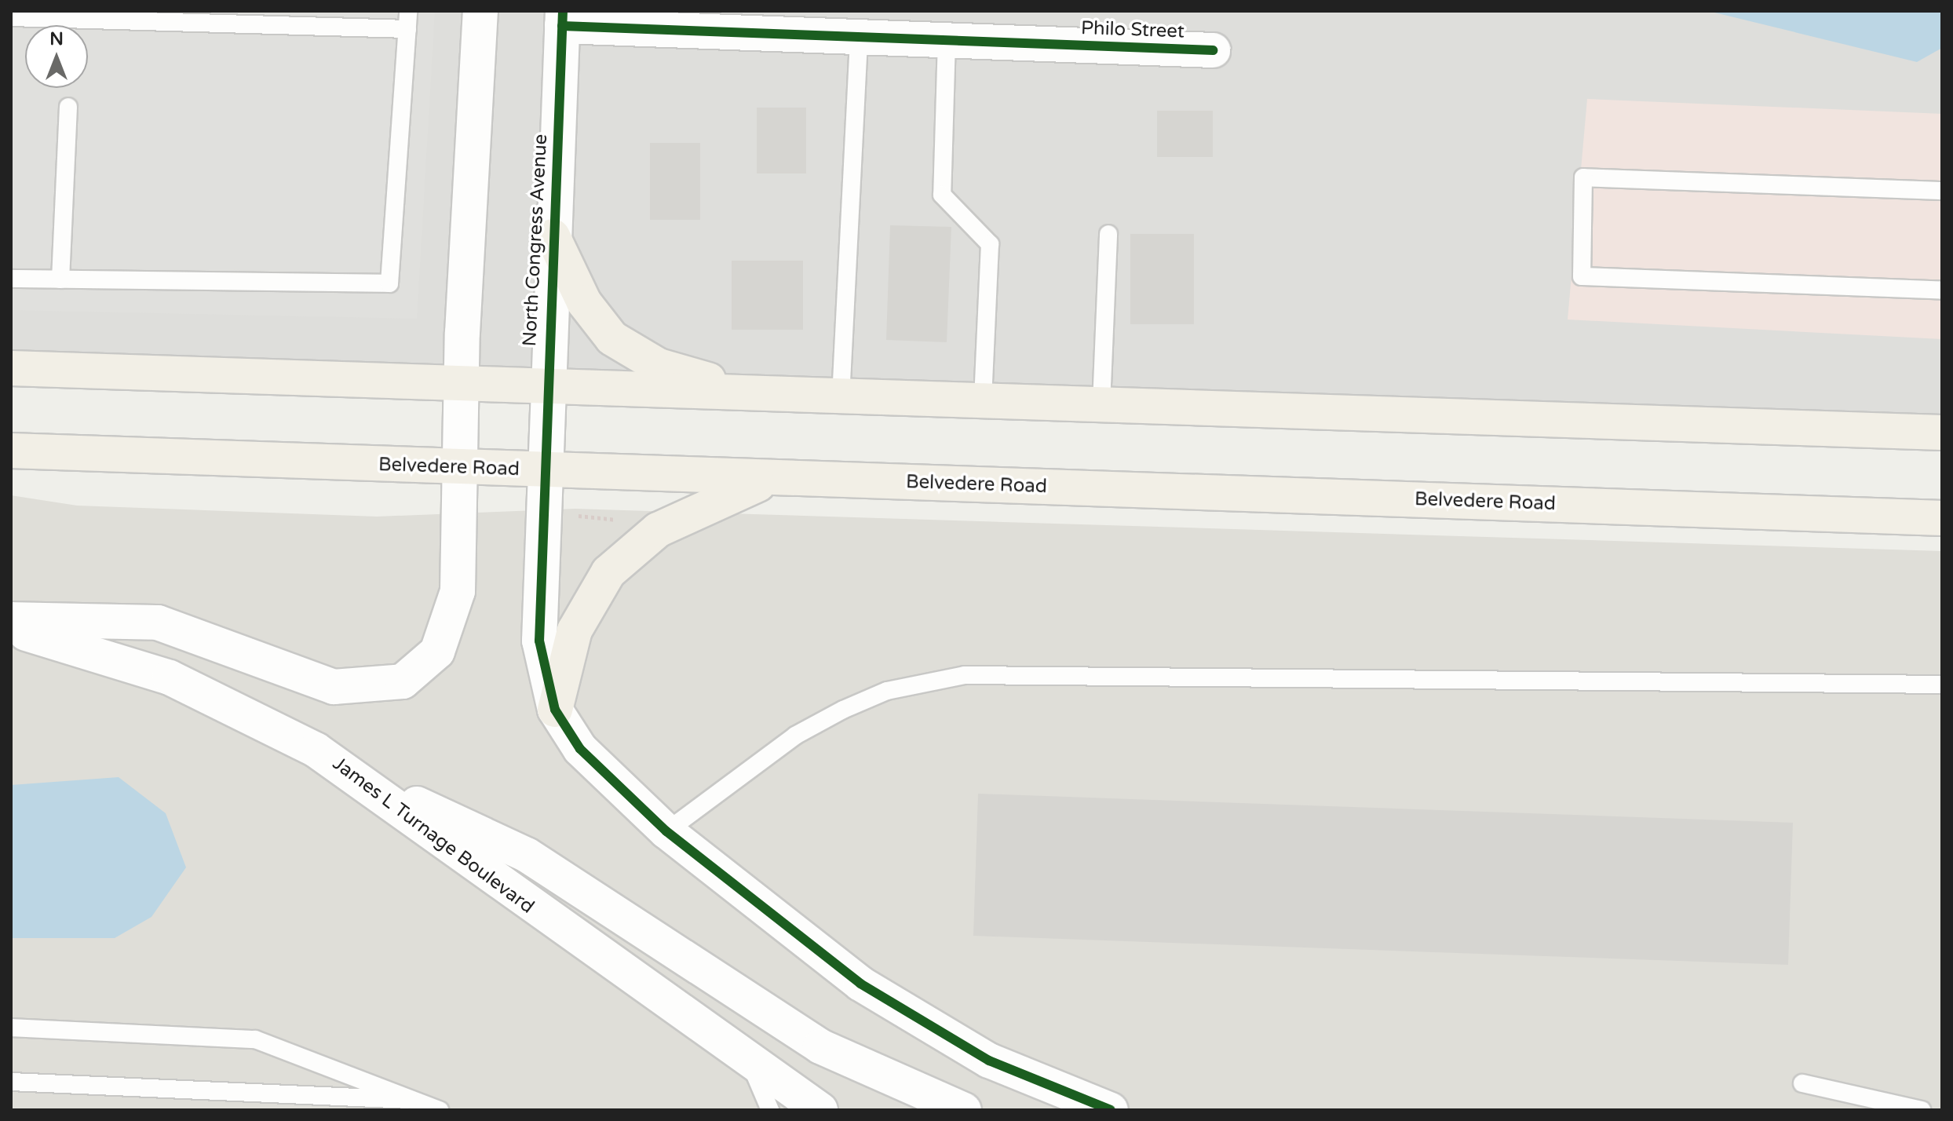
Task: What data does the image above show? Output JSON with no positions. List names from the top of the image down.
{
  "streets": {
    "main road": ["Belvedere Road"],
    "street": ["Philo Street", "North Congress Avenue", "James L Turnage Boulevard"]
  },
  "crossings": [
    ["Philo Street", "North Congress Avenue"],
    ["North Congress Avenue", "Belvedere Road"]
  ],
  "north": "top"
}
